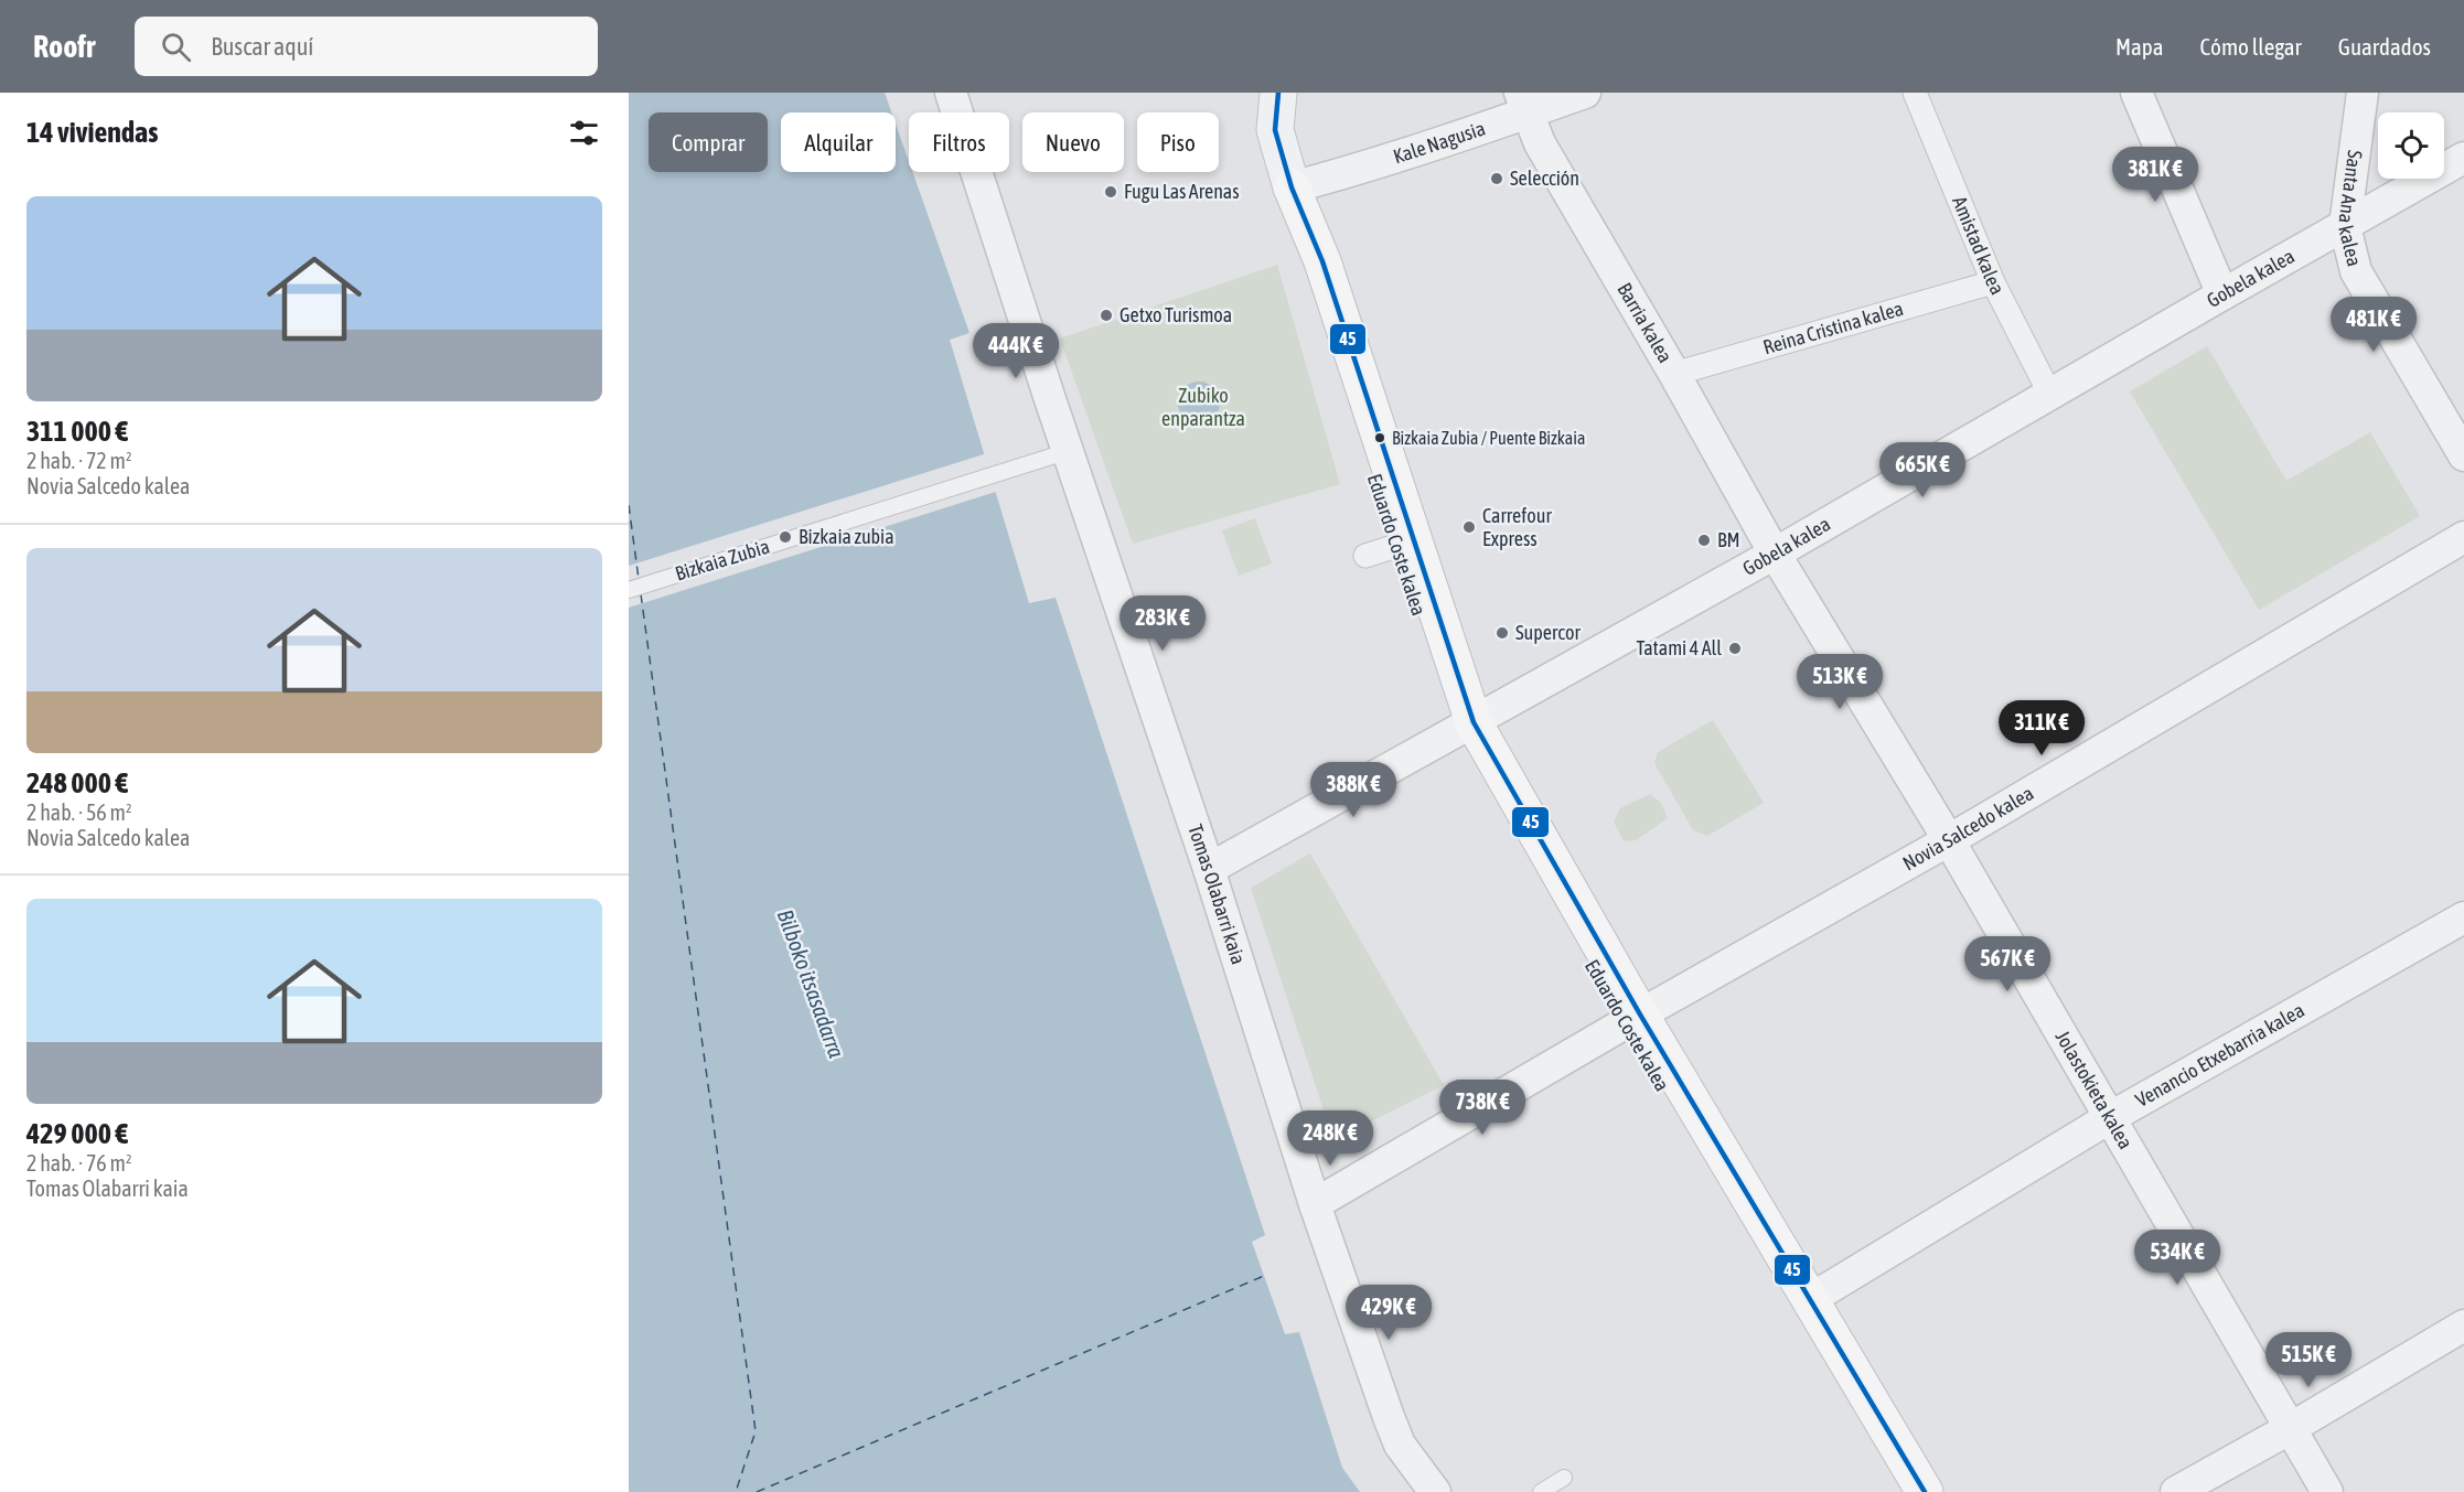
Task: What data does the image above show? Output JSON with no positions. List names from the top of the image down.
{
  "streets": {
    "main road": ["Eduardo Coste kalea"],
    "street": [
      "Kale Nagusia",
      "Santa Ana kalea",
      "Amistad kalea",
      "Gobela kalea",
      "Barria kalea",
      "Reina Cristina kalea",
      "Novia Salcedo kalea",
      "Tomas Olabarri kaia",
      "Venancio Etxebarria kalea",
      "Jolastokieta kalea"
    ],
    "lane": ["Bizkaia Zubia"]
  },
  "crossings": [
    ["Kale Nagusia", "Barria kalea"],
    ["Kale Nagusia", "Eduardo Coste kalea"],
    ["Santa Ana kalea", "Gobela kalea"],
    ["Amistad kalea", "Gobela kalea"],
    ["Amistad kalea", "Reina Cristina kalea"],
    ["Gobela kalea", "Barria kalea"],
    ["Gobela kalea", "Eduardo Coste kalea"],
    ["Gobela kalea", "Tomas Olabarri kaia"],
    ["Gobela kalea", "Jolastokieta kalea"],
    ["Barria kalea", "Reina Cristina kalea"],
    ["Barria kalea", "Jolastokieta kalea"],
    ["Eduardo Coste kalea", "Novia Salcedo kalea"],
    ["Eduardo Coste kalea", "Venancio Etxebarria kalea"],
    ["Bizkaia Zubia", "Tomas Olabarri kaia"],
    ["Novia Salcedo kalea", "Tomas Olabarri kaia"],
    ["Novia Salcedo kalea", "Jolastokieta kalea"],
    ["Venancio Etxebarria kalea", "Jolastokieta kalea"]
  ],
  "water": ["Bilboko itsasadarra"],
  "parks": ["Zubiko enparantza"],
  "places": [
    "Selección",
    "Fugu Las Arenas",
    "Getxo Turismoa",
    "Bizkaia Zubia / Puente Bizkaia",
    "Carrefour Express",
    "Bizkaia zubia",
    "BM",
    "Supercor",
    "Tatami 4 All"
  ],
  "lines": ["transit line 45"],
  "page": {
    "header": "Roofr",
    "search": "Buscar aquí",
    "nav": ["Mapa", "Cómo llegar", "Guardados"],
    "heading": "14 viviendas",
    "chip": [
      "Comprar",
      "Alquilar",
      "Filtros",
      "Nuevo",
      "Piso"
    ],
    "price": [
      "381K €",
      "481K €",
      "444K €",
      "665K €",
      "283K €",
      "513K €",
      "311K €",
      "388K €",
      "567K €",
      "738K €",
      "248K €",
      "534K €",
      "429K €",
      "515K €"
    ],
    "list": [
      {
        "name": "311 000 €",
        "note": "2 hab. · 72 m² · Novia Salcedo kalea"
      },
      {
        "name": "248 000 €",
        "note": "2 hab. · 56 m² · Novia Salcedo kalea"
      },
      {
        "name": "429 000 €",
        "note": "2 hab. · 76 m² · Tomas Olabarri kaia"
      }
    ]
  }
}
